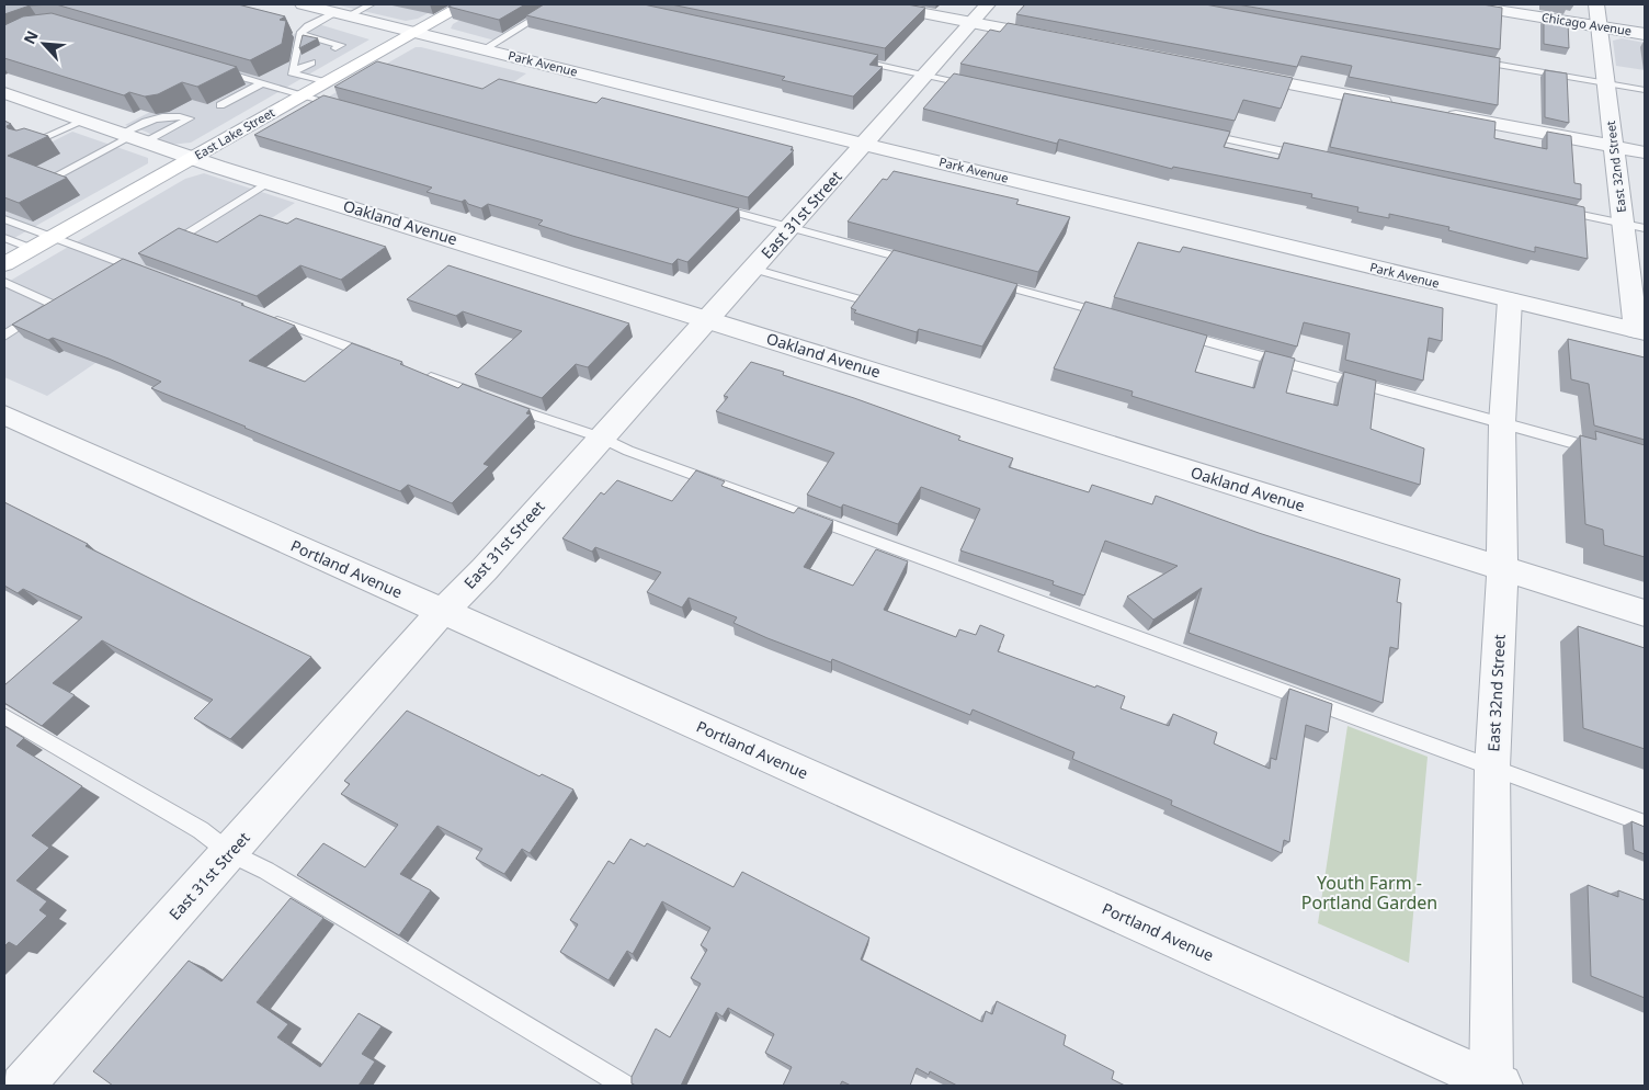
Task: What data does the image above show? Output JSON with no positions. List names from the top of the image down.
{
  "streets": {
    "main road": ["East Lake Street"],
    "street": [
      "Chicago Avenue",
      "Park Avenue",
      "East 32nd Street",
      "East 31st Street",
      "Oakland Avenue",
      "Portland Avenue"
    ]
  },
  "crossings": [
    ["Chicago Avenue", "East 32nd Street"],
    ["Park Avenue", "East Lake Street"],
    ["Park Avenue", "East 32nd Street"],
    ["Park Avenue", "East 31st Street"],
    ["East Lake Street", "Oakland Avenue"],
    ["East 32nd Street", "Oakland Avenue"],
    ["East 32nd Street", "Portland Avenue"],
    ["East 31st Street", "Oakland Avenue"],
    ["East 31st Street", "Portland Avenue"]
  ],
  "parks": ["Youth Farm - Portland Garden"],
  "north": "top left"
}
